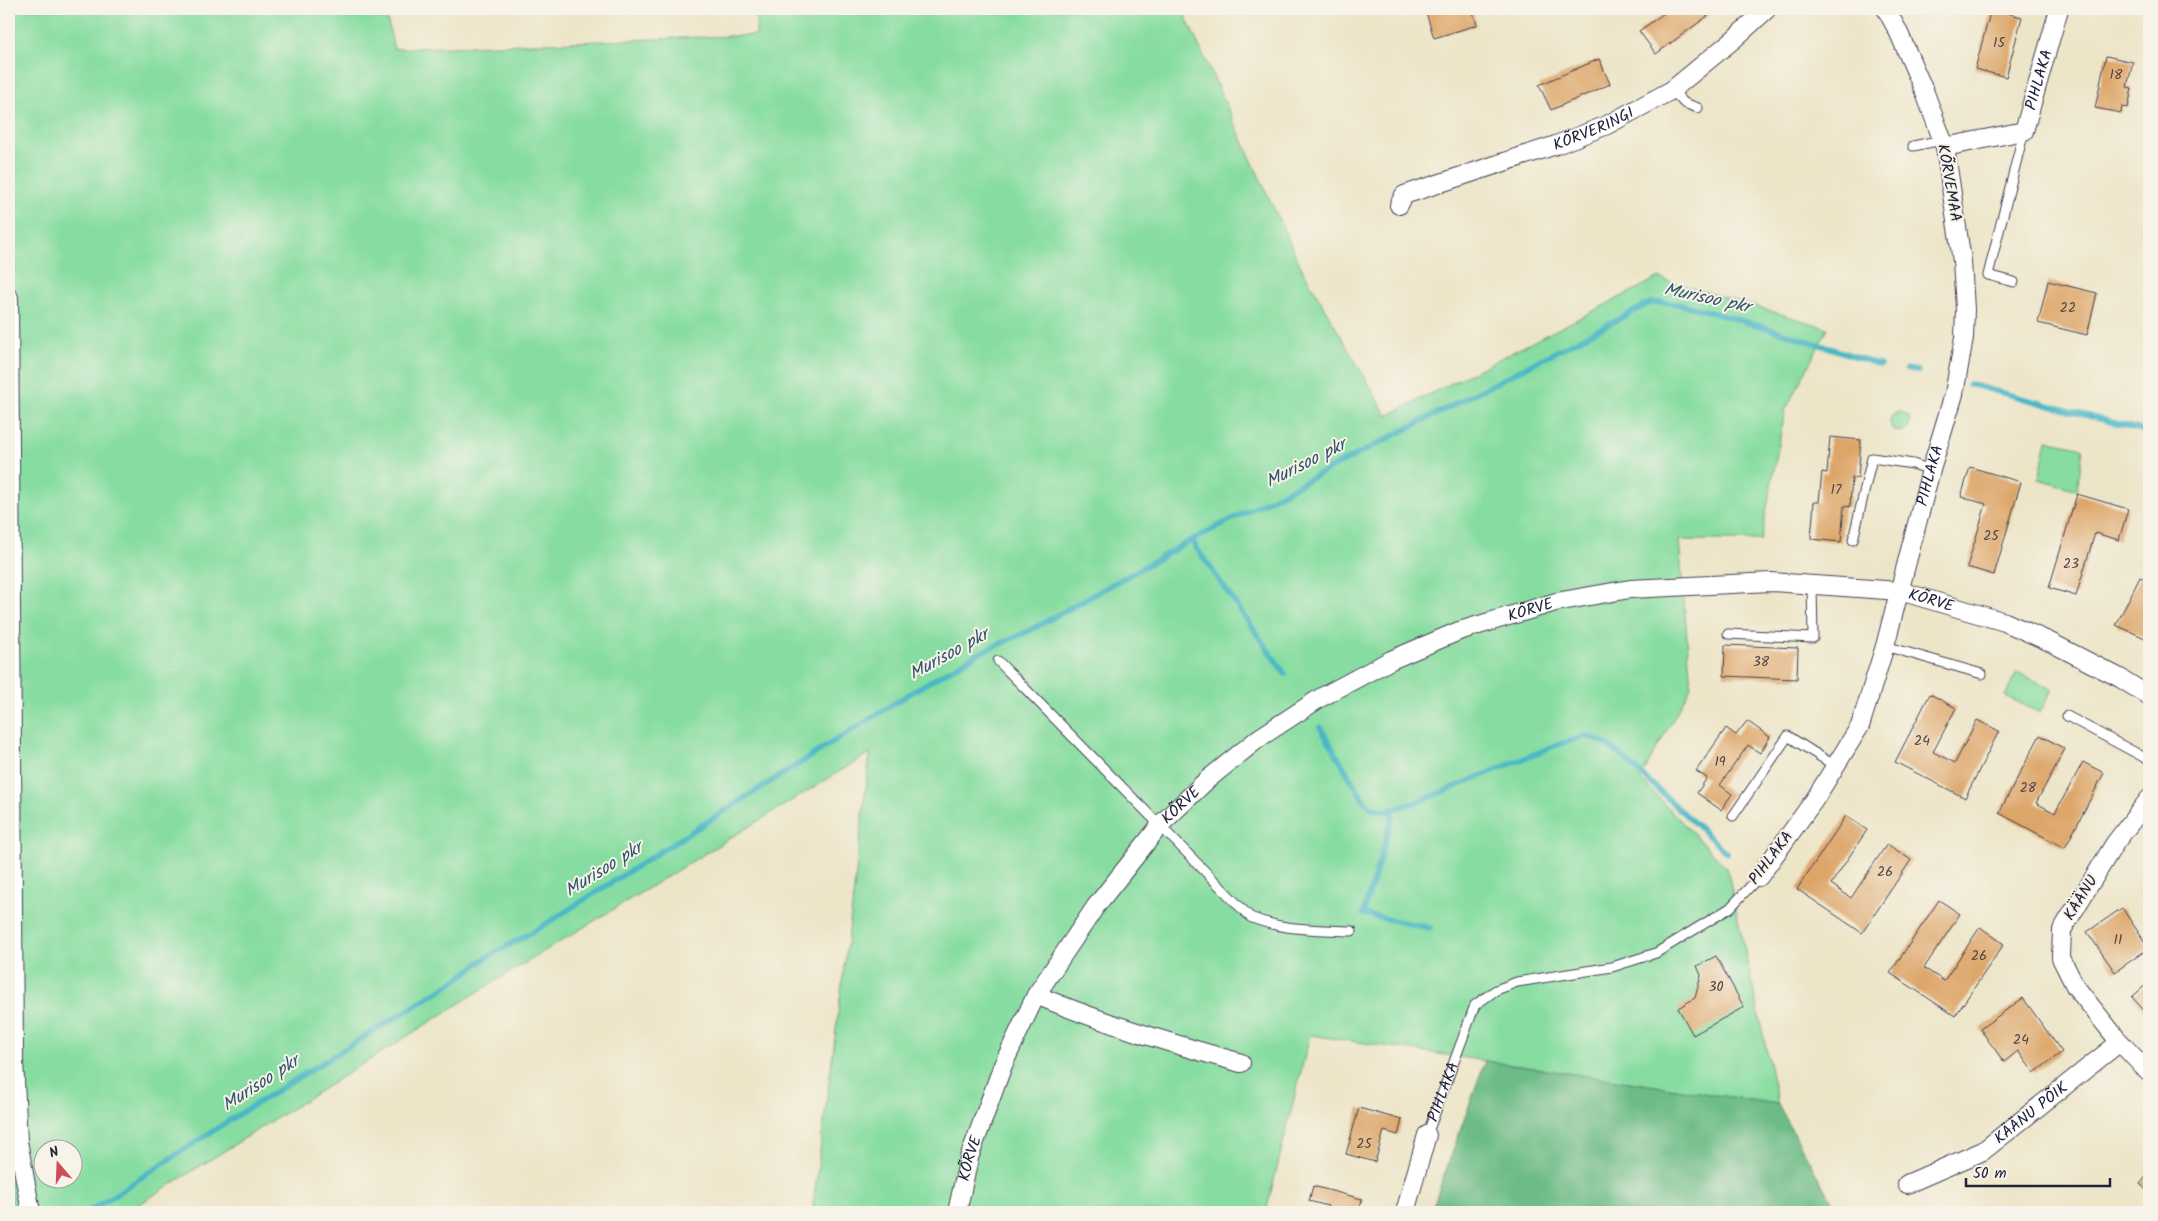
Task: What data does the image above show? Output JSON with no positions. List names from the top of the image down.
{
  "streets": {
    "street": [
      "PIHLAKA",
      "KÕRVERINGI",
      "KÕRVEMAA",
      "KÕRVE",
      "KÄÄNU",
      "KÄÄNU PÕIK"
    ]
  },
  "crossings": [
    ["PIHLAKA", "KÕRVEMAA"],
    ["PIHLAKA", "KÕRVE"],
    ["KÄÄNU", "KÄÄNU PÕIK"]
  ],
  "water": ["Murisoo pkr"],
  "house_numbers": [
    "15",
    "18",
    "22",
    "17",
    "25",
    "23",
    "38",
    "24",
    "19",
    "28",
    "26",
    "11",
    "26",
    "30",
    "24",
    "25"
  ],
  "scale_bar": "50 m",
  "north": "top"
}
